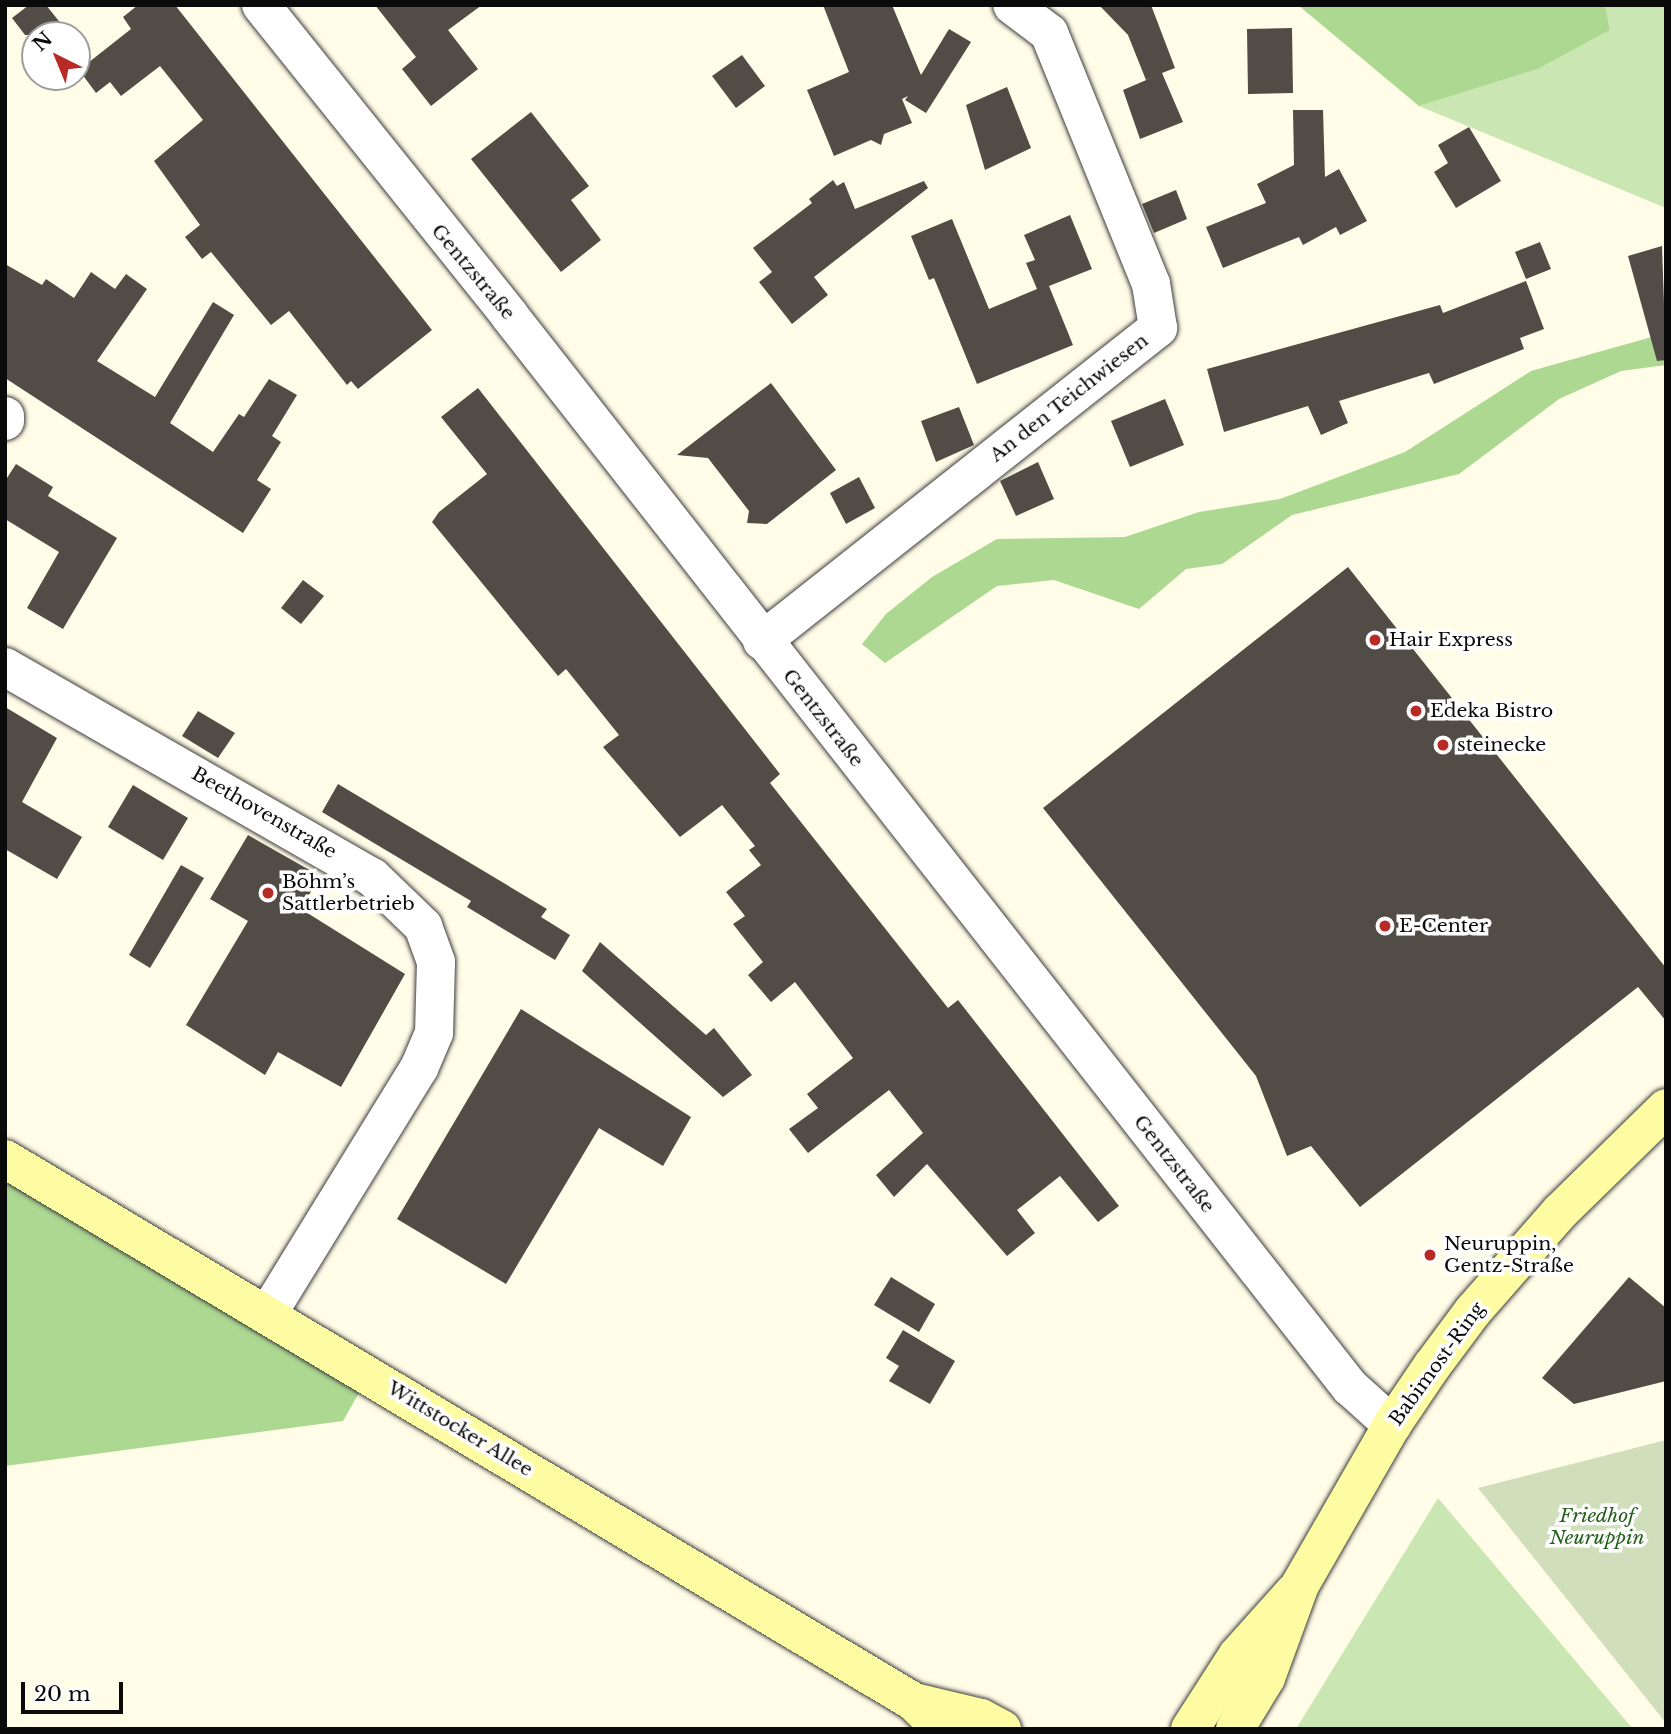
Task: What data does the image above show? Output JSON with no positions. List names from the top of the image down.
{
  "streets": {
    "main road": ["Babimost-Ring", "Wittstocker Allee"],
    "street": ["Gentzstraße", "An den Teichwiesen", "Beethovenstraße"]
  },
  "crossings": [
    ["Gentzstraße", "An den Teichwiesen"],
    ["Gentzstraße", "Babimost-Ring"],
    ["Beethovenstraße", "Wittstocker Allee"]
  ],
  "parks": ["Friedhof Neuruppin"],
  "places": [
    "Hair Express",
    "Edeka Bistro",
    "steinecke",
    "Böhm’s Sattlerbetrieb",
    "E-Center",
    "Neuruppin, Gentz-Straße"
  ],
  "scale_bar": "20 m",
  "north": "top left"
}
